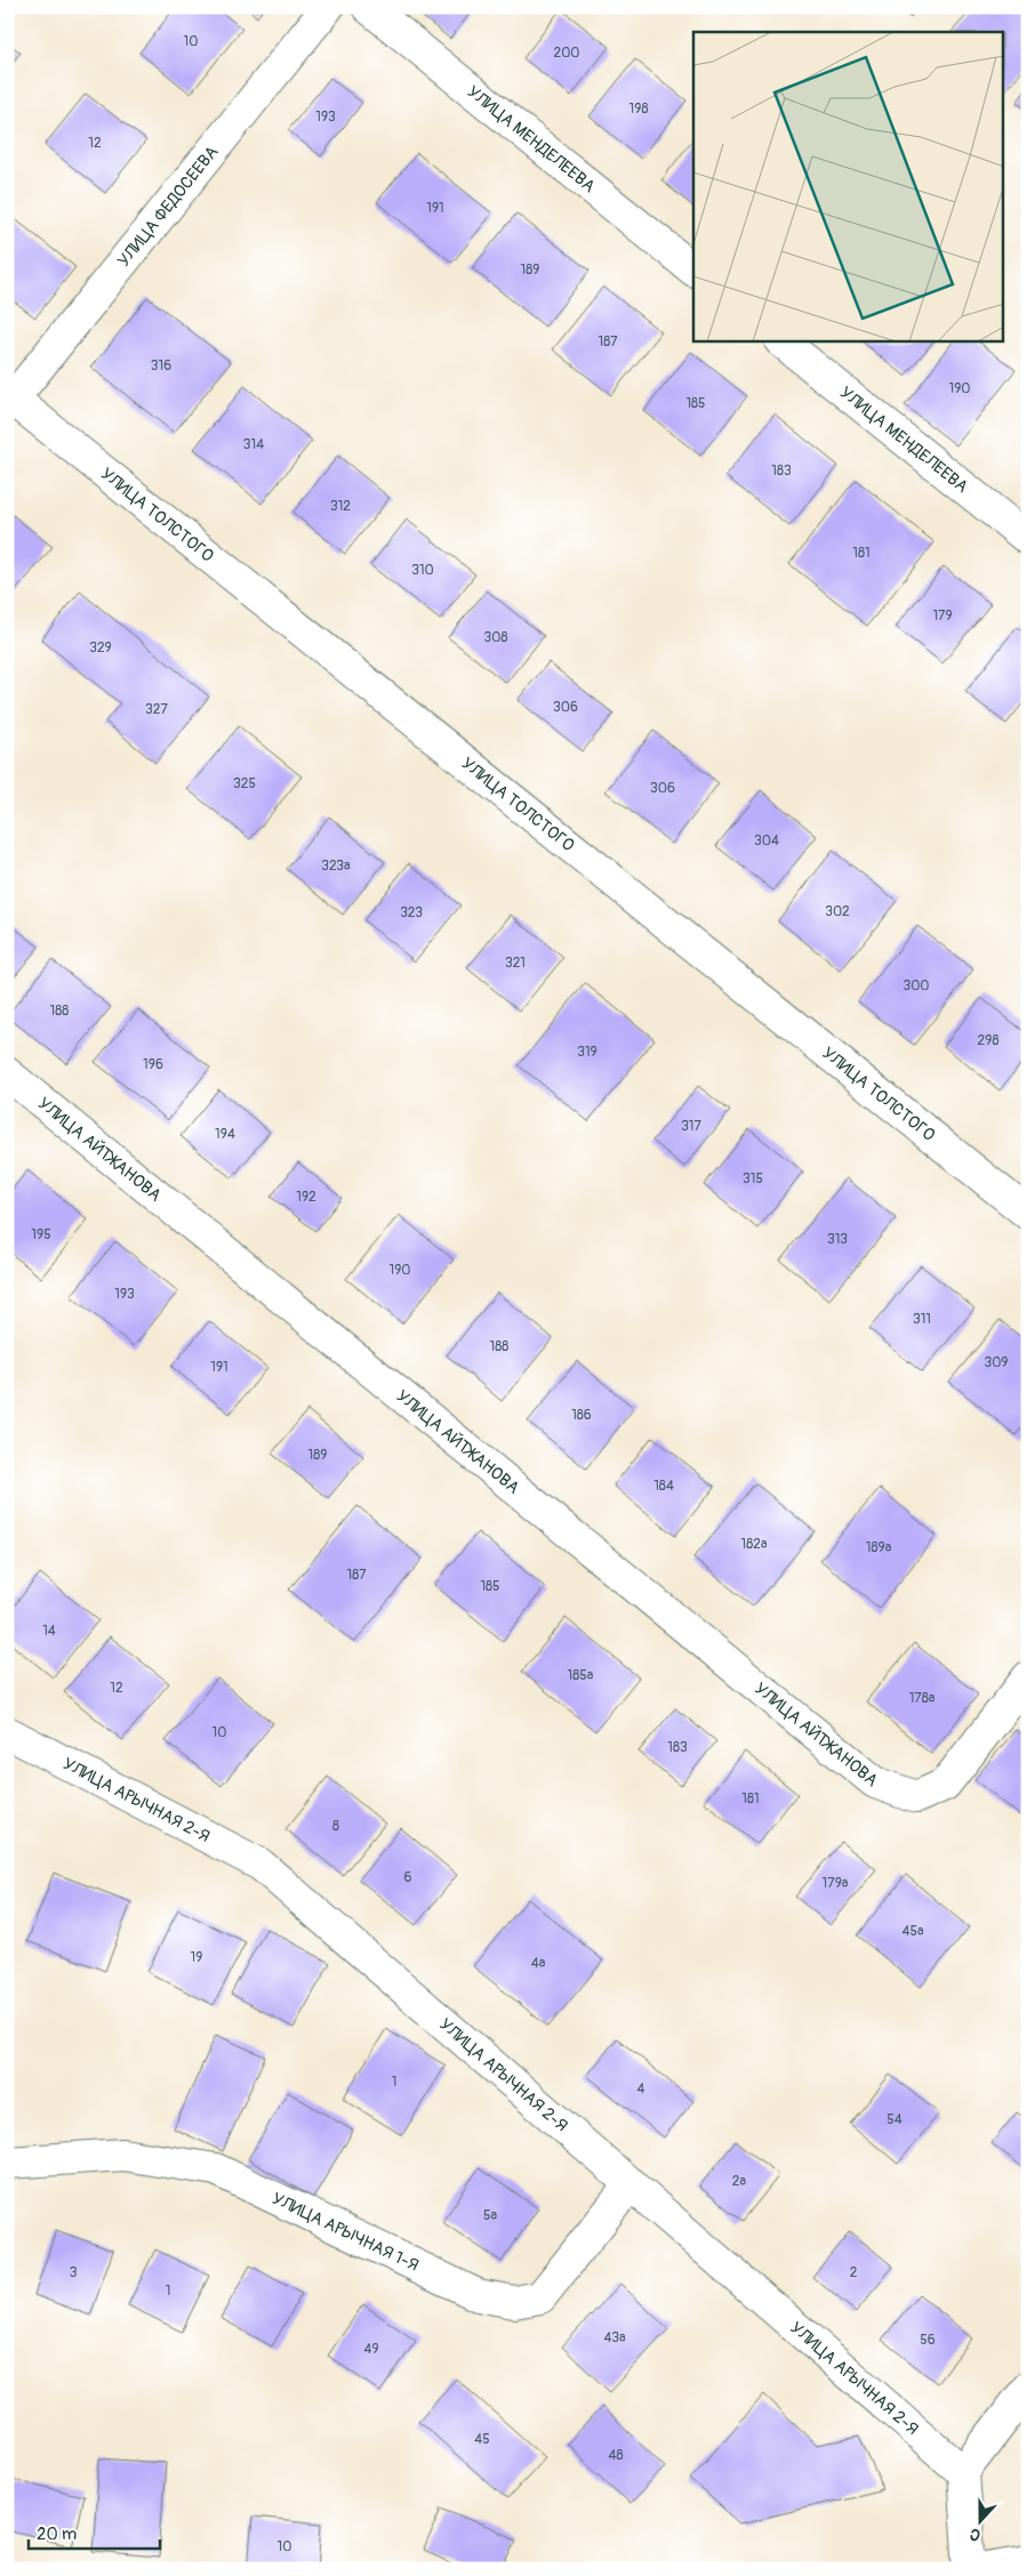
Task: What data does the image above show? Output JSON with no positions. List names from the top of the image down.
{
  "streets": {
    "street": [
      "УЛИЦА МЕНДЕЛЕЕВА",
      "УЛИЦА ФЕДОСЕЕВА",
      "УЛИЦА ТОЛСТОГО",
      "УЛИЦА АЙТЖАНОВА",
      "УЛИЦА АРЫЧНАЯ 2-Я",
      "УЛИЦА АРЫЧНАЯ 1-Я"
    ]
  },
  "crossings": [
    ["УЛИЦА ФЕДОСЕЕВА", "УЛИЦА ТОЛСТОГО"],
    ["УЛИЦА АРЫЧНАЯ 2-Я", "УЛИЦА АРЫЧНАЯ 1-Я"]
  ],
  "house_numbers": [
    "10",
    "200",
    "198",
    "193",
    "12",
    "191",
    "189",
    "187",
    "316",
    "190",
    "185",
    "314",
    "183",
    "312",
    "181",
    "310",
    "179",
    "308",
    "329",
    "306",
    "327",
    "325",
    "306",
    "304",
    "323а",
    "302",
    "323",
    "321",
    "300",
    "188",
    "298",
    "319",
    "196",
    "317",
    "194",
    "315",
    "192",
    "195",
    "313",
    "190",
    "193",
    "311",
    "188",
    "309",
    "191",
    "186",
    "189",
    "184",
    "182а",
    "189а",
    "187",
    "185",
    "14",
    "185а",
    "12",
    "178а",
    "10",
    "183",
    "181",
    "8",
    "6",
    "179а",
    "45а",
    "19",
    "4а",
    "1",
    "4",
    "54",
    "2а",
    "5а",
    "3",
    "2",
    "1",
    "43а",
    "56",
    "49",
    "45",
    "48",
    "10"
  ],
  "scale_bar": "20 m",
  "north": "bottom"
}
